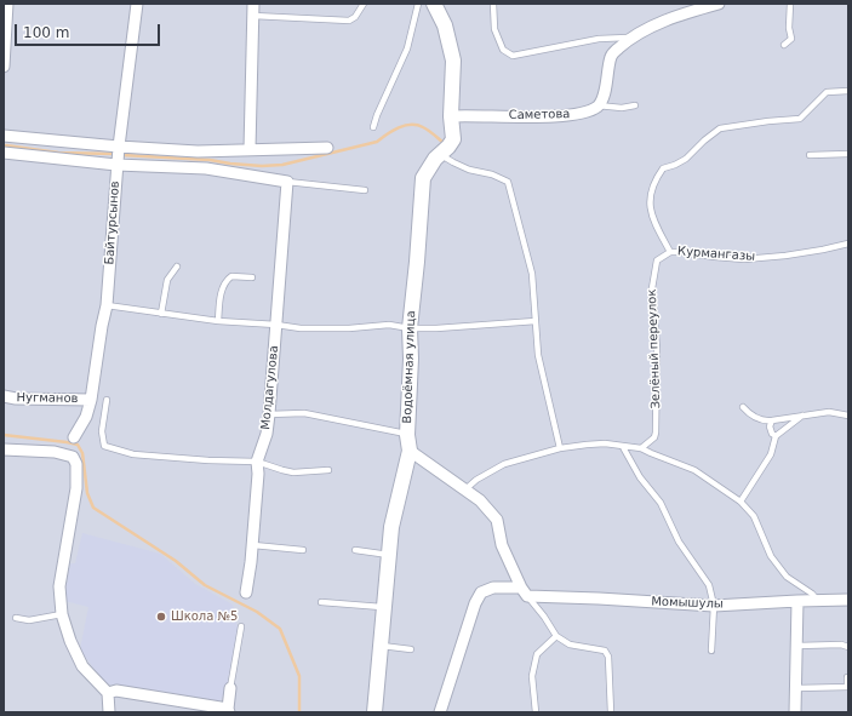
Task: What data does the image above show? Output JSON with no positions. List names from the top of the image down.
{
  "streets": {
    "street": [
      "Саметова",
      "Байтурсынов",
      "Водоёмная улица",
      "Молдагулова",
      "Нугманов",
      "Момышулы"
    ],
    "lane": ["Курмангазы", "Зелёный переулок"]
  },
  "crossings": [
    ["Саметова", "Водоёмная улица"],
    ["Байтурсынов", "Нугманов"],
    ["Курмангазы", "Зелёный переулок"]
  ],
  "places": ["Школа №5"],
  "scale_bar": "100 m"
}
